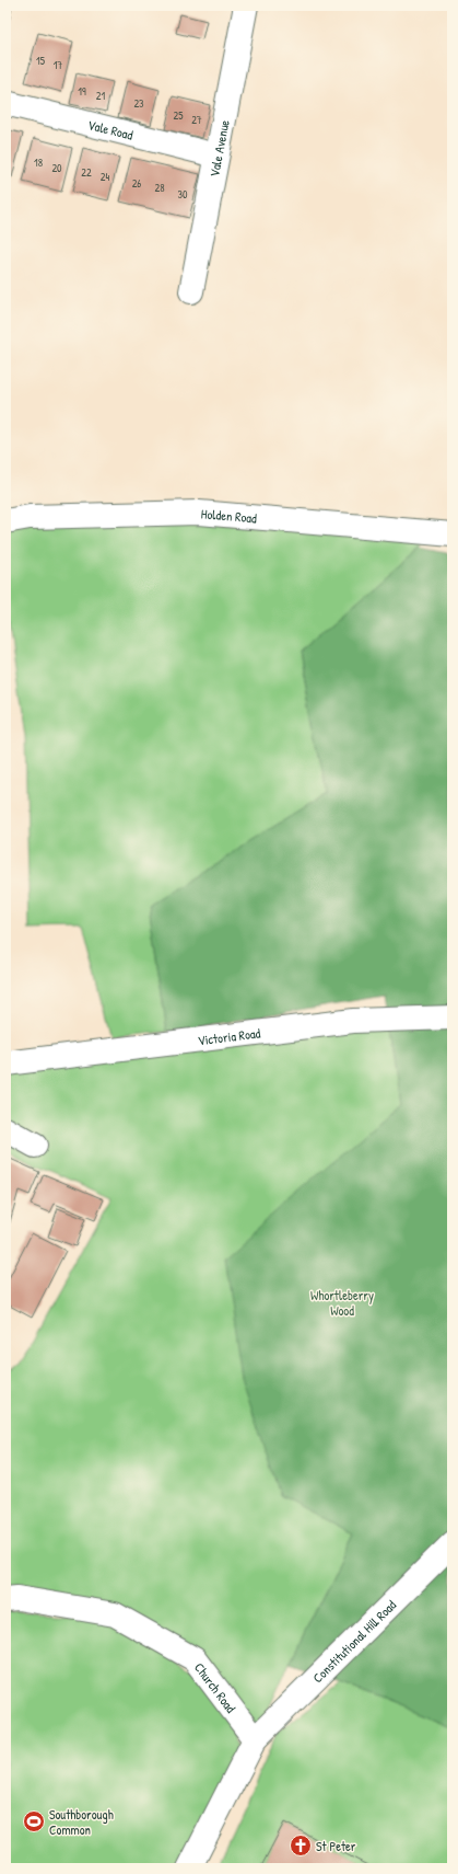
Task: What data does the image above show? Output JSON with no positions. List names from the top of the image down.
{
  "streets": {
    "street": [
      "Vale Road",
      "Vale Avenue",
      "Holden Road",
      "Victoria Road",
      "Constitutional Hill Road",
      "Church Road"
    ]
  },
  "crossings": [
    ["Vale Road", "Vale Avenue"],
    ["Constitutional Hill Road", "Church Road"]
  ],
  "parks": ["Whortleberry Wood"],
  "places": {
    "sports": ["Southborough Common"],
    "church": ["St Peter"]
  },
  "house_numbers": [
    "15",
    "17",
    "19",
    "21",
    "23",
    "25",
    "27",
    "18",
    "20",
    "22",
    "24",
    "26",
    "28",
    "30"
  ]
}
